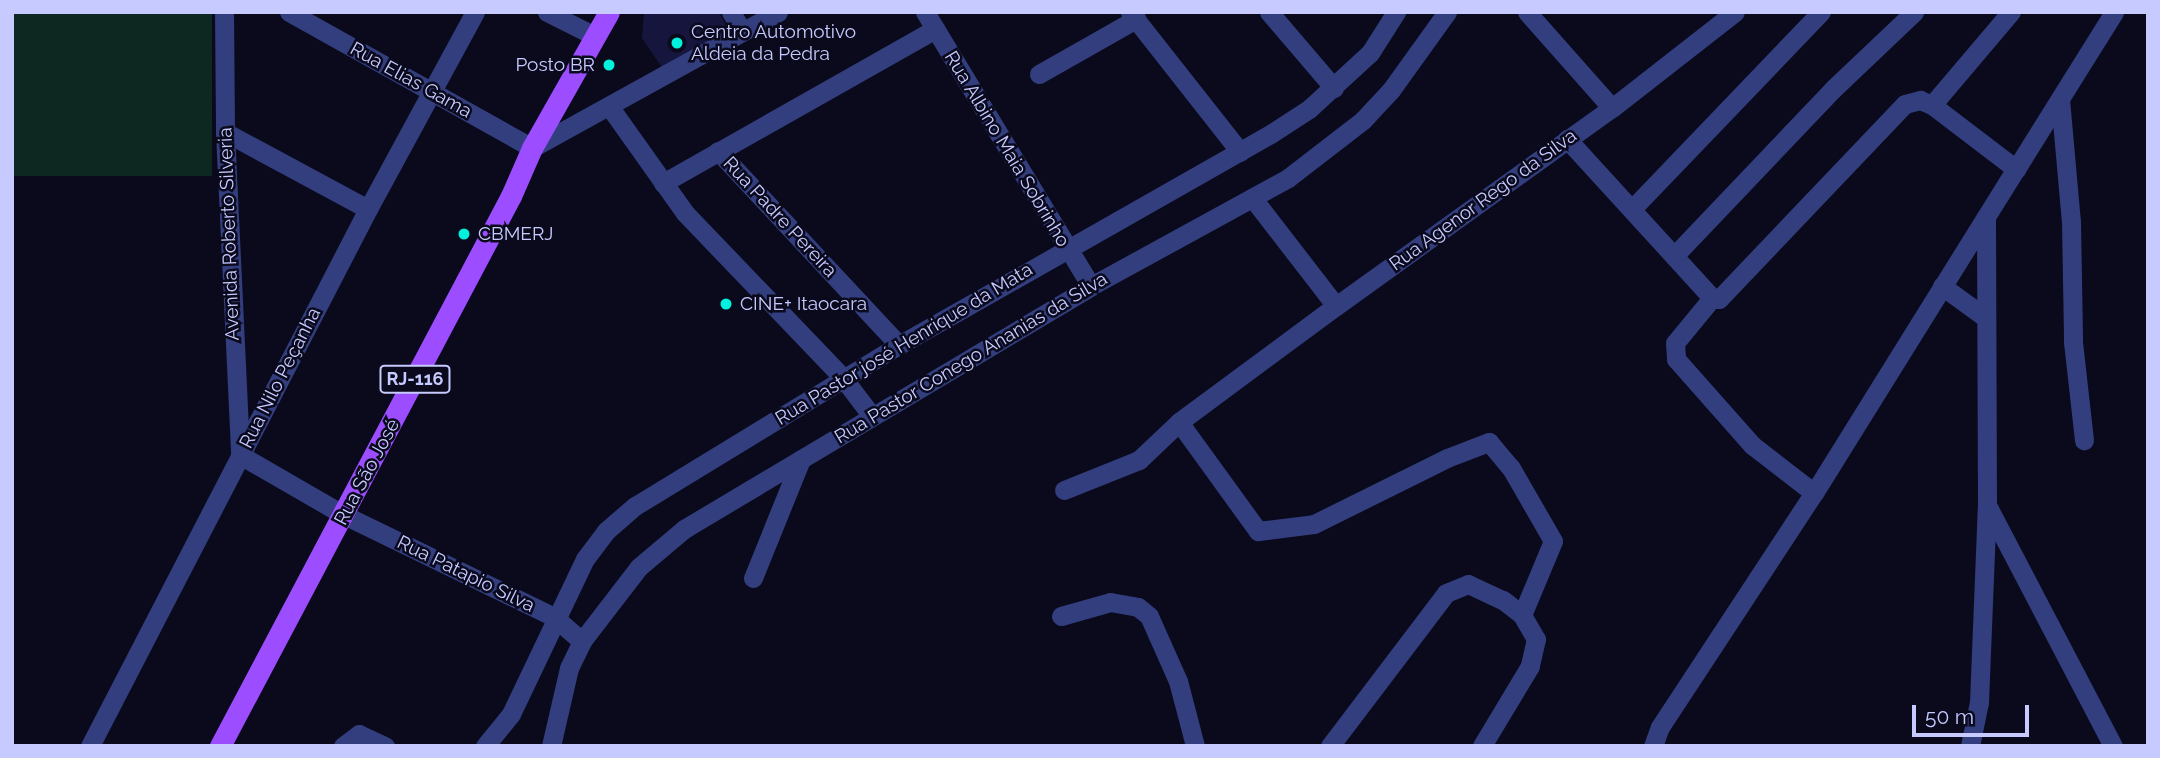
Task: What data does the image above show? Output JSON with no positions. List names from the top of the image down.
{
  "streets": {
    "main road": ["RJ-116", "Rua São José"],
    "street": [
      "Rua Elias Gama",
      "Rua Albino Maia Sobrinho",
      "Rua Agenor Rego da Silva",
      "Rua Padre Pereira",
      "Avenida Roberto Silveria",
      "Rua Pastor josé Henrique da Mata",
      "Rua Pastor Conego Ananias da Silva",
      "Rua Nilo Peçanha",
      "Rua Patapio Silva"
    ]
  },
  "crossings": [
    ["Rua Elias Gama", "Rua Nilo Peçanha"],
    ["Rua Elias Gama", "Rua São José"],
    ["Rua Albino Maia Sobrinho", "Rua Pastor josé Henrique da Mata"],
    ["Rua Albino Maia Sobrinho", "Rua Pastor Conego Ananias da Silva"],
    ["Rua Padre Pereira", "Rua Pastor josé Henrique da Mata"],
    ["Avenida Roberto Silveria", "Rua Nilo Peçanha"],
    ["Avenida Roberto Silveria", "Rua Patapio Silva"],
    ["Rua Pastor josé Henrique da Mata", "Rua Patapio Silva"],
    ["Rua Pastor Conego Ananias da Silva", "Rua Patapio Silva"],
    ["Rua Nilo Peçanha", "Rua Patapio Silva"],
    ["Rua São José", "Rua Patapio Silva"]
  ],
  "places": [
    "Centro Automotivo Aldeia da Pedra",
    "Posto BR",
    "CBMERJ",
    "CINE+ Itaocara"
  ],
  "scale_bar": "50 m"
}
